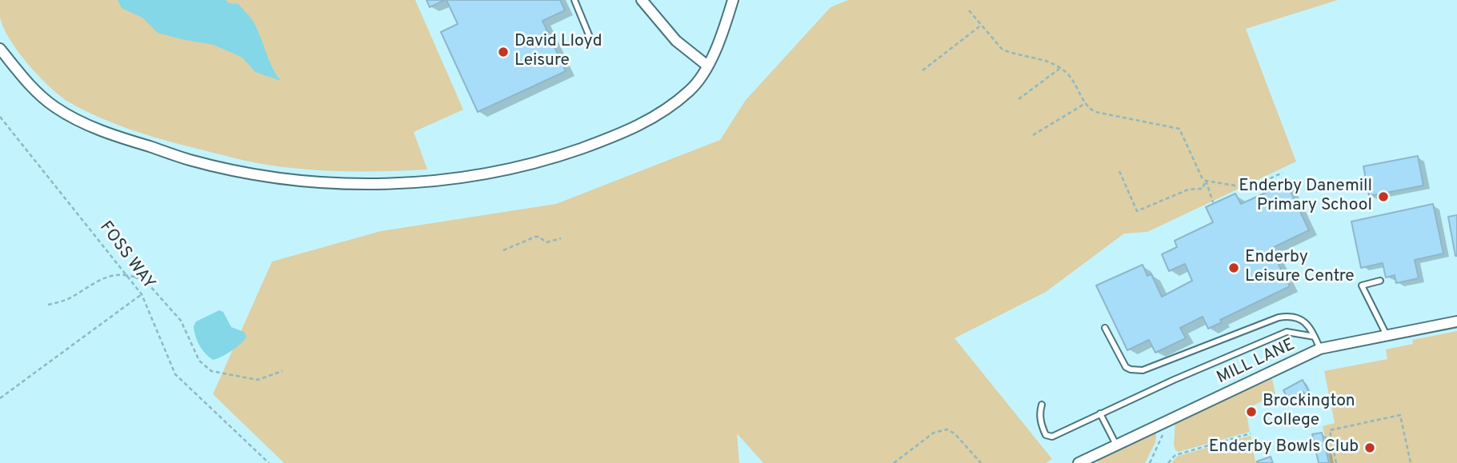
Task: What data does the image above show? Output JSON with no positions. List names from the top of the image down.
{
  "streets": {
    "street": ["MILL LANE"],
    "path": ["FOSS WAY"]
  },
  "places": [
    "David Lloyd Leisure",
    "Enderby Danemill Primary School",
    "Enderby Leisure Centre",
    "Brockington College",
    "Enderby Bowls Club"
  ]
}
